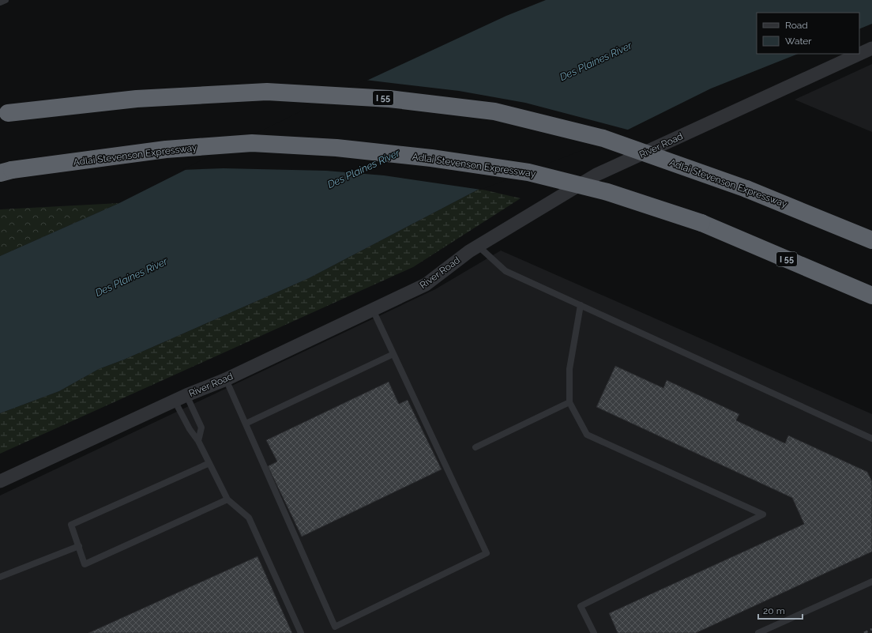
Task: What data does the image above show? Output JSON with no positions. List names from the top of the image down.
{
  "streets": {
    "highway": ["I 55", "Adlai Stevenson Expressway"],
    "street": ["River Road"]
  },
  "water": ["Des Plaines River"],
  "legend": ["Road", "Water"],
  "scale_bar": "20 m"
}
